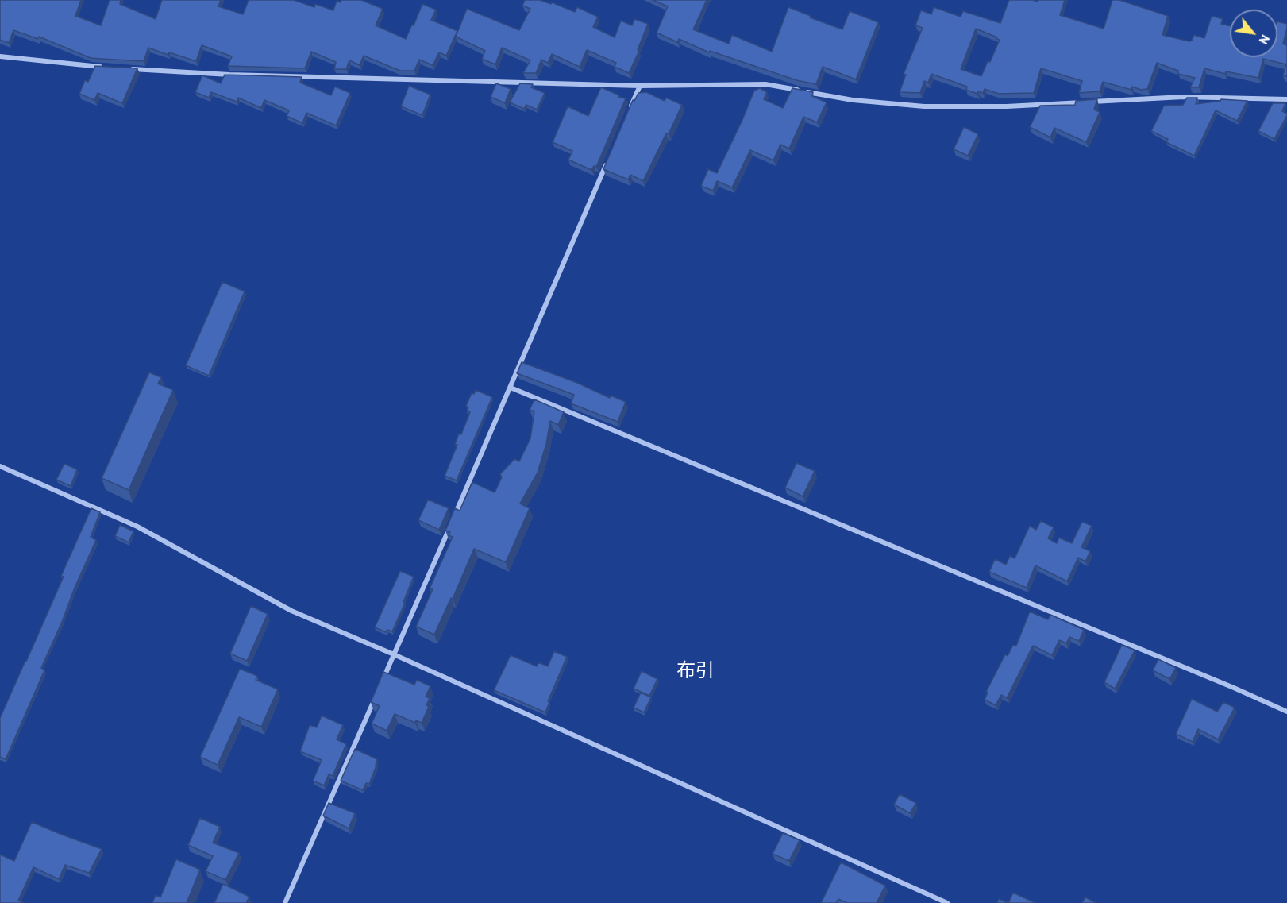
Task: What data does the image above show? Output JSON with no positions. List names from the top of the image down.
{
  "districts": ["布引"],
  "north": "bottom right"
}
